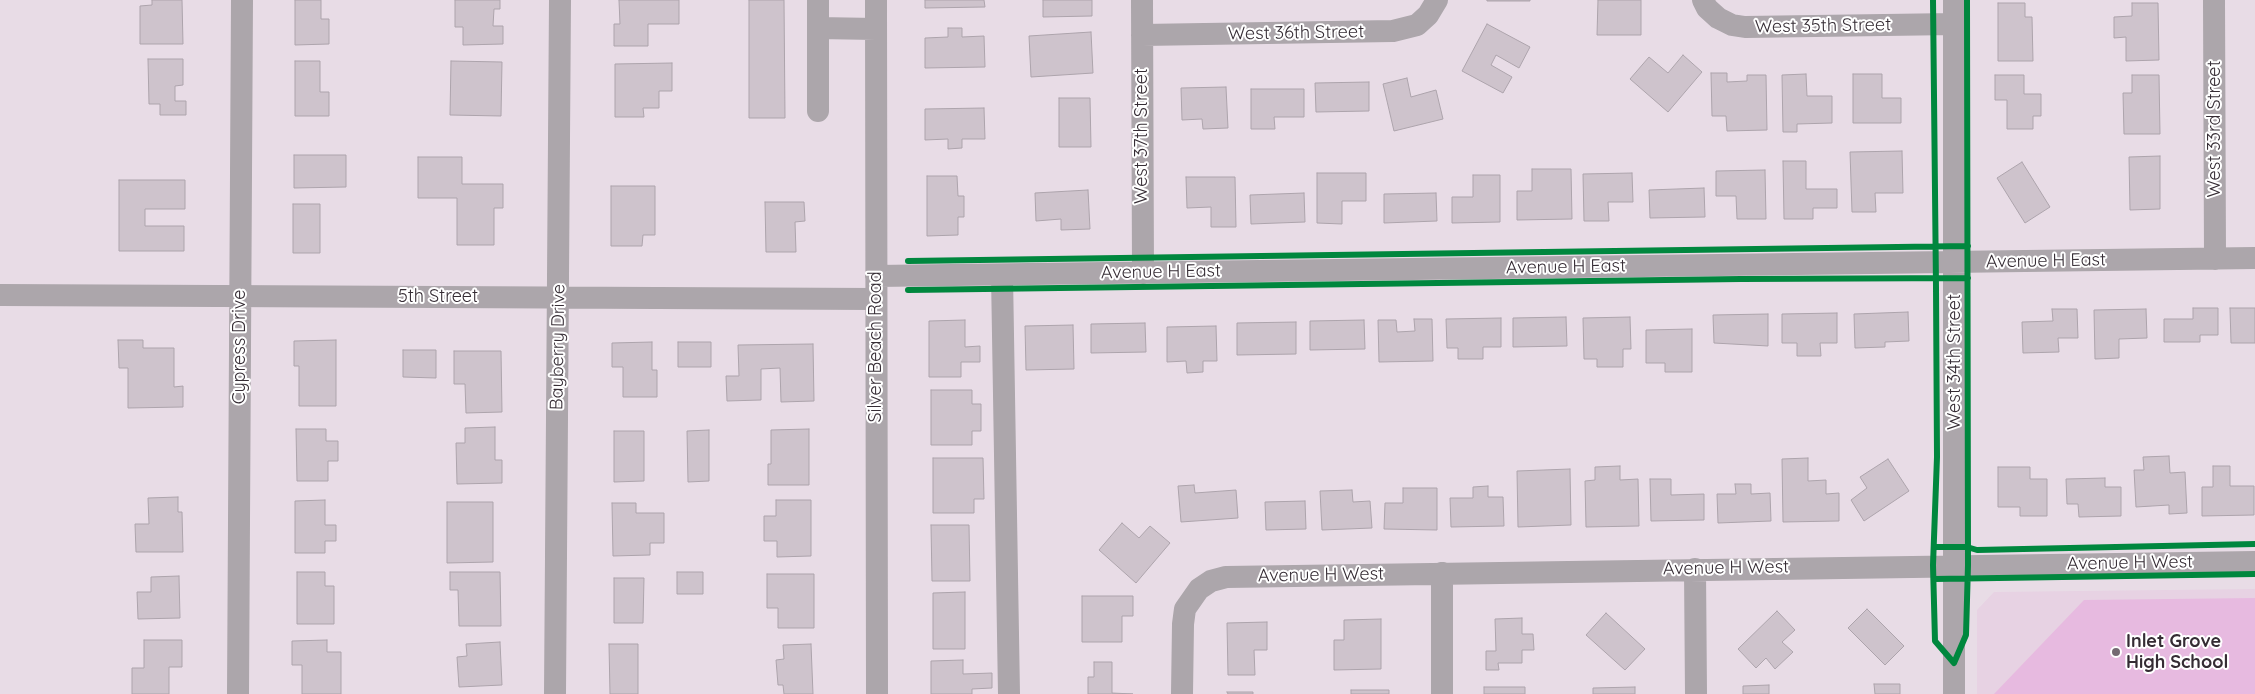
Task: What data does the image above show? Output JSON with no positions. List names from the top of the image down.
{
  "streets": {
    "street": [
      "West 35th Street",
      "West 36th Street",
      "West 33rd Street",
      "West 37th Street",
      "Avenue H East",
      "5th Street",
      "Cypress Drive",
      "Bayberry Drive",
      "Silver Beach Road",
      "West 34th Street",
      "Avenue H West"
    ]
  },
  "crossings": [
    ["West 35th Street", "West 34th Street"],
    ["West 36th Street", "West 37th Street"],
    ["West 33rd Street", "Avenue H East"],
    ["West 37th Street", "Avenue H East"],
    ["Avenue H East", "Silver Beach Road"],
    ["Avenue H East", "West 34th Street"],
    ["5th Street", "Cypress Drive"],
    ["5th Street", "Bayberry Drive"],
    ["5th Street", "Silver Beach Road"],
    ["West 34th Street", "Avenue H West"]
  ],
  "places": ["Inlet Grove High School"]
}
